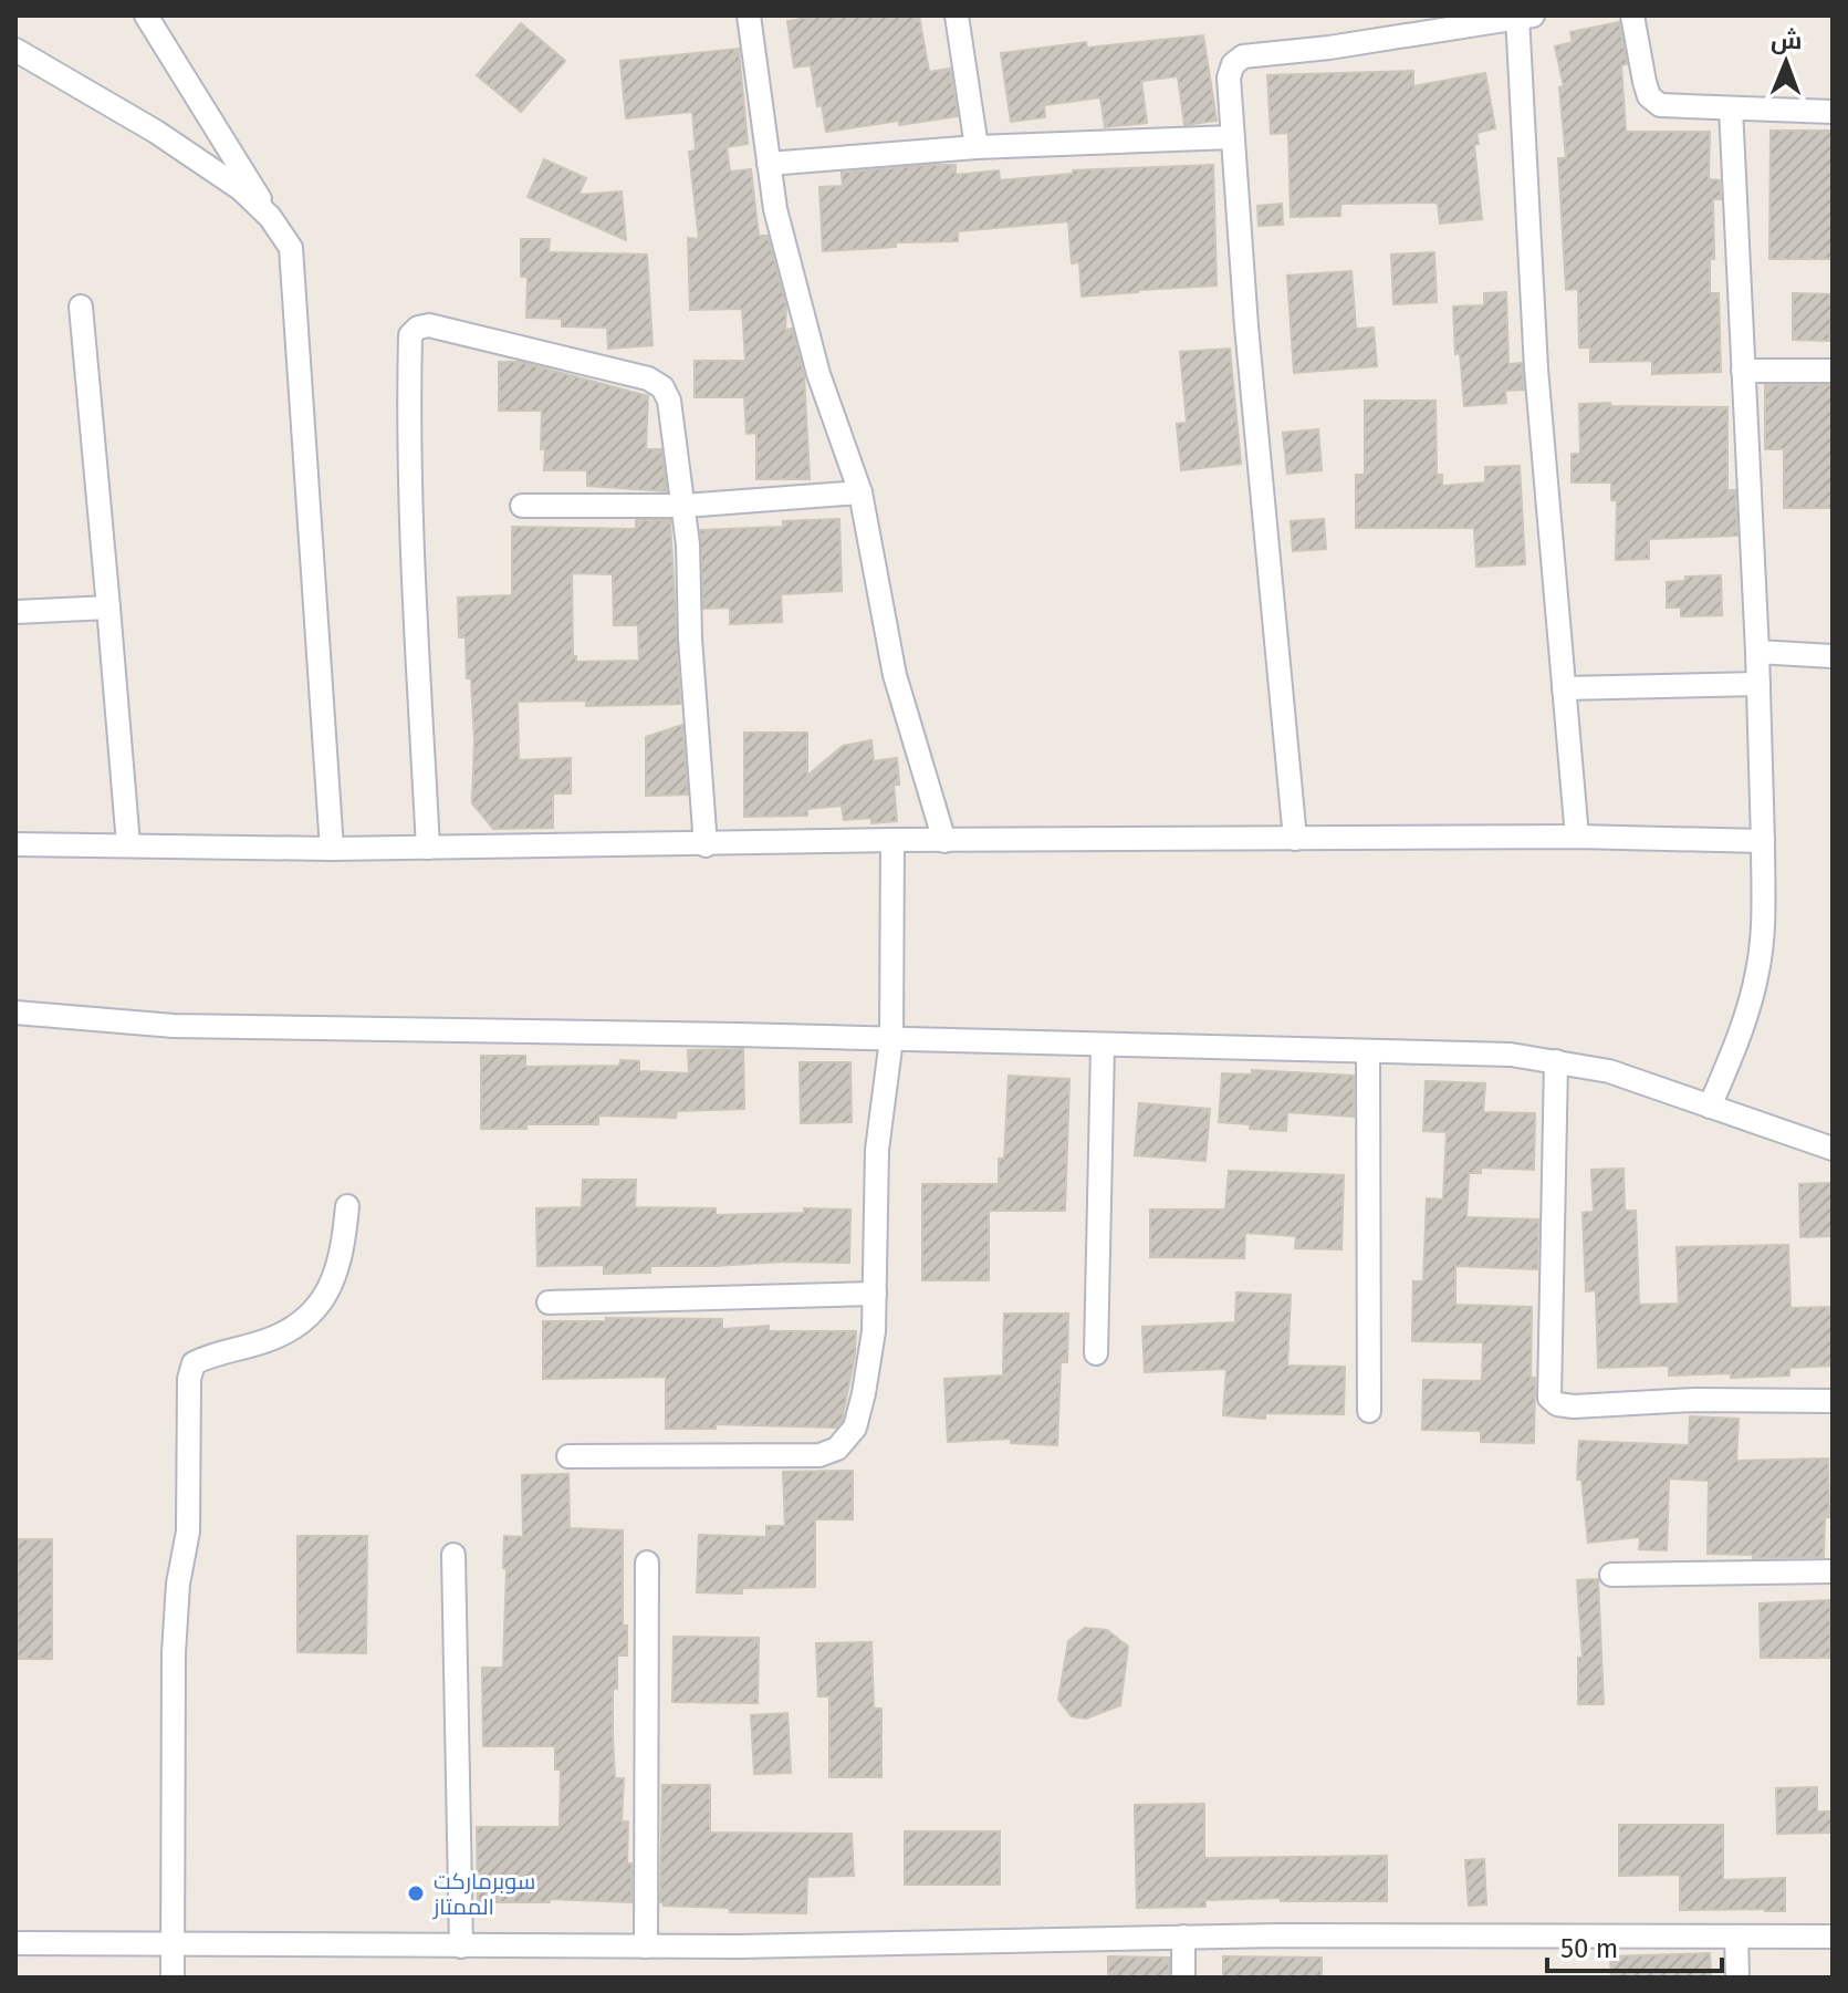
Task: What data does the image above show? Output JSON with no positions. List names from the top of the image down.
{
  "places": ["سوبرماركت الممتاز"],
  "scale_bar": "50 m",
  "north": "top"
}
